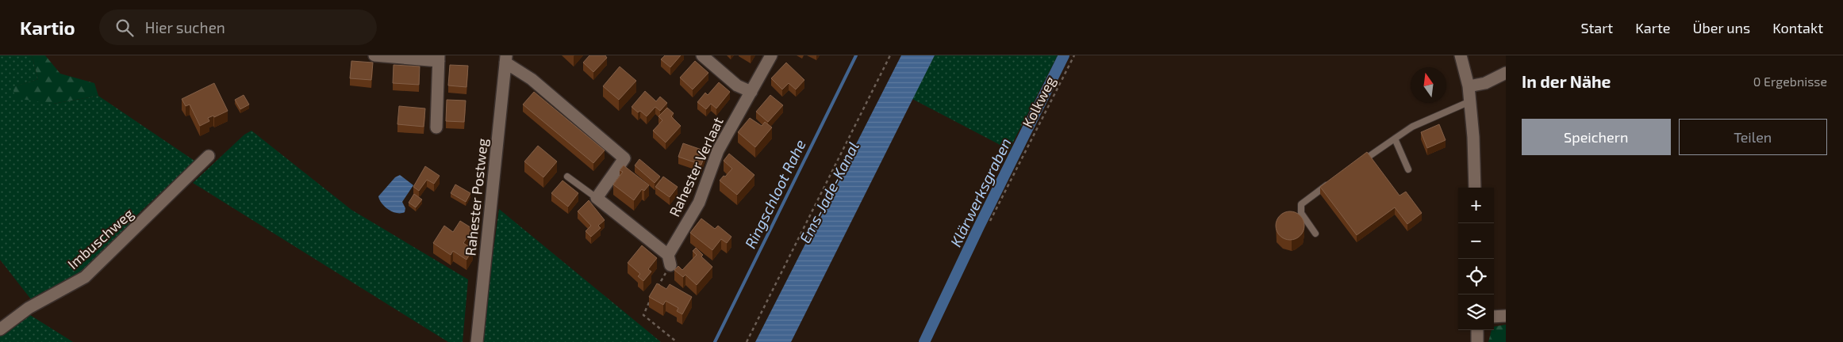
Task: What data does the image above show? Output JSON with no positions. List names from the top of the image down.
{
  "streets": {
    "street": ["Rahester Verlaat", "Rahester Postweg", "Imbuschweg"],
    "path": ["Kolkweg"]
  },
  "water": ["Ems-Jade-Kanal", "Klärwerksgraben", "Ringschloot Rahe"],
  "north": "top",
  "page": {
    "header": "Kartio",
    "search": "Hier suchen",
    "nav": [
      "Start",
      "Karte",
      "Über uns",
      "Kontakt"
    ],
    "heading": ["In der Nähe", "0 Ergebnisse"],
    "buttons": ["Speichern", "Teilen"],
    "map_buttons": ["+", "−"]
  }
}
